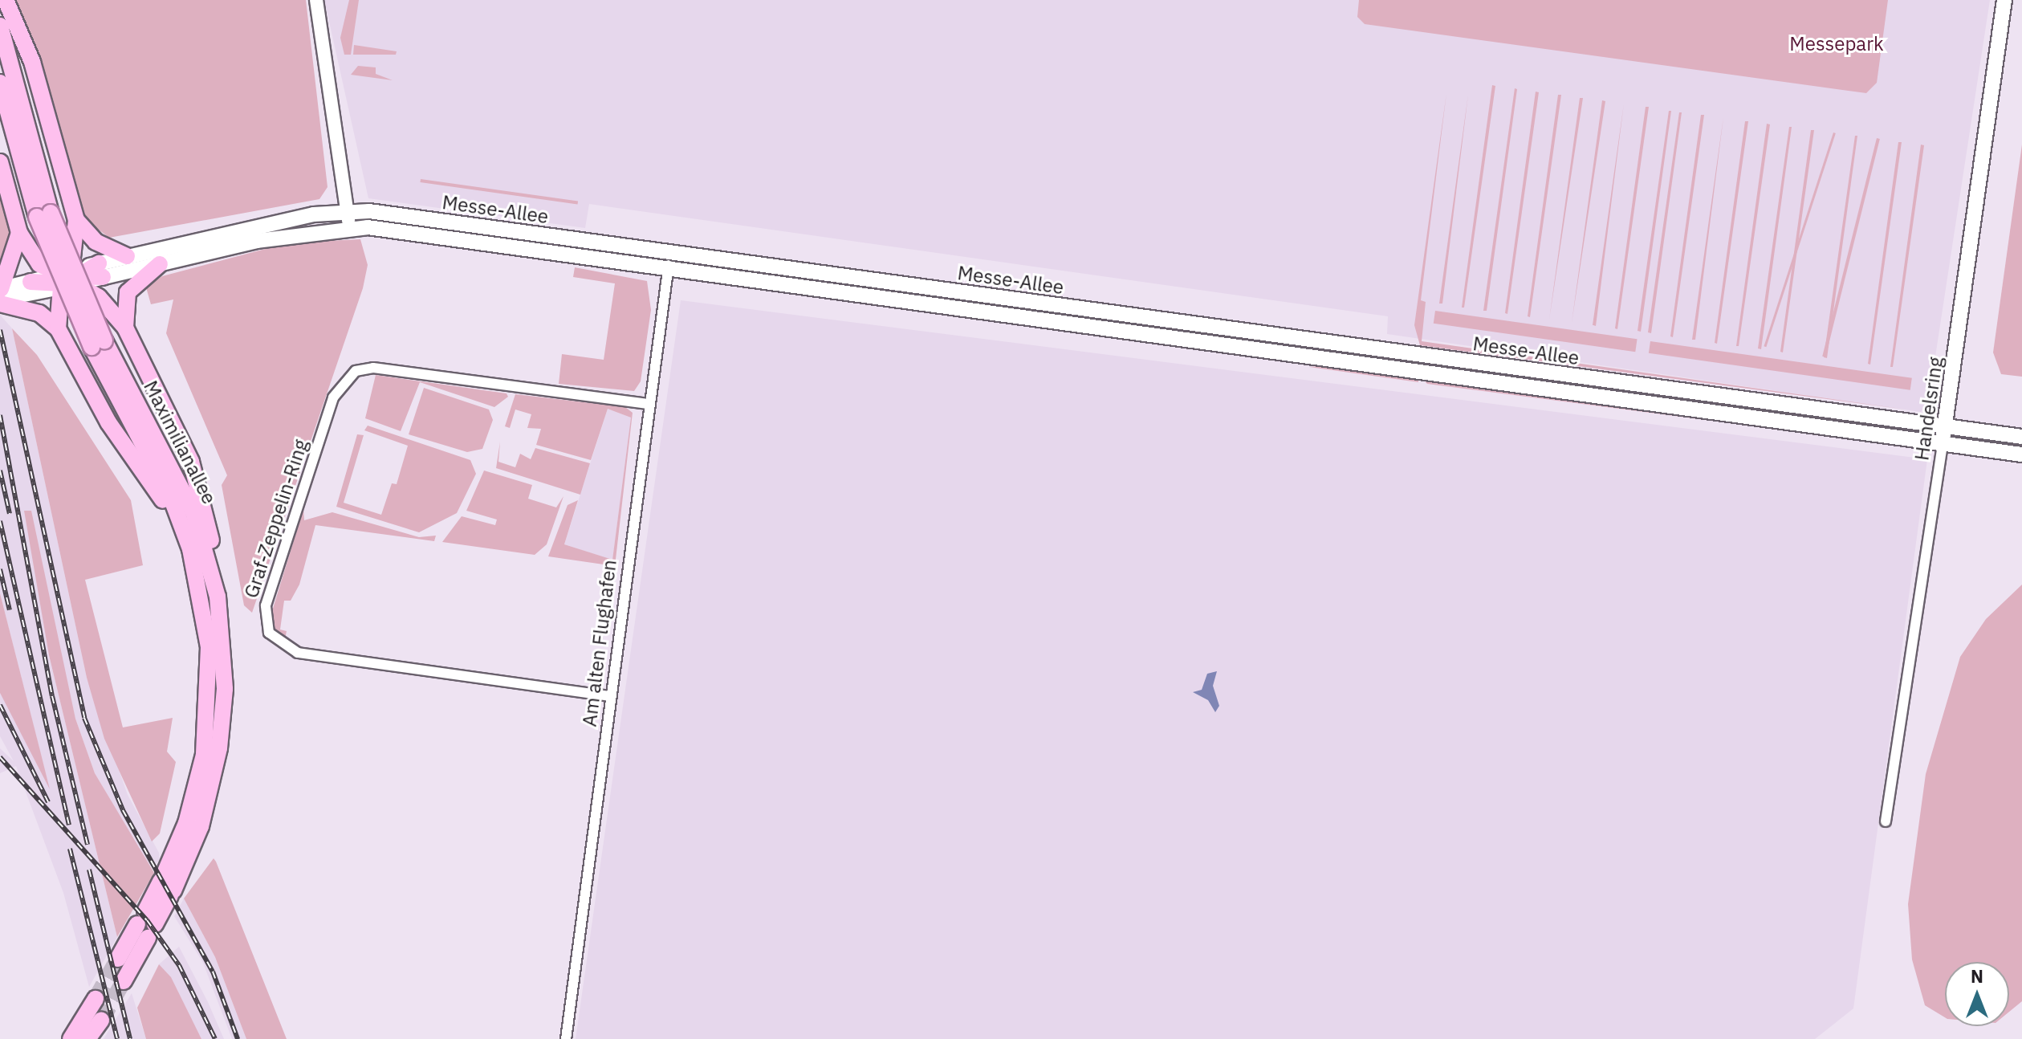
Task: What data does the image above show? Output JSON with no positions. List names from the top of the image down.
{
  "streets": {
    "highway": ["Maximilianallee"],
    "main road": ["Messe-Allee", "Handelsring"],
    "street": ["Graf-Zeppelin-Ring", "Am alten Flughafen"]
  },
  "crossings": [
    ["Messe-Allee", "Handelsring"],
    ["Messe-Allee", "Am alten Flughafen"],
    ["Graf-Zeppelin-Ring", "Am alten Flughafen"]
  ],
  "parks": ["Messepark"],
  "north": "top"
}
